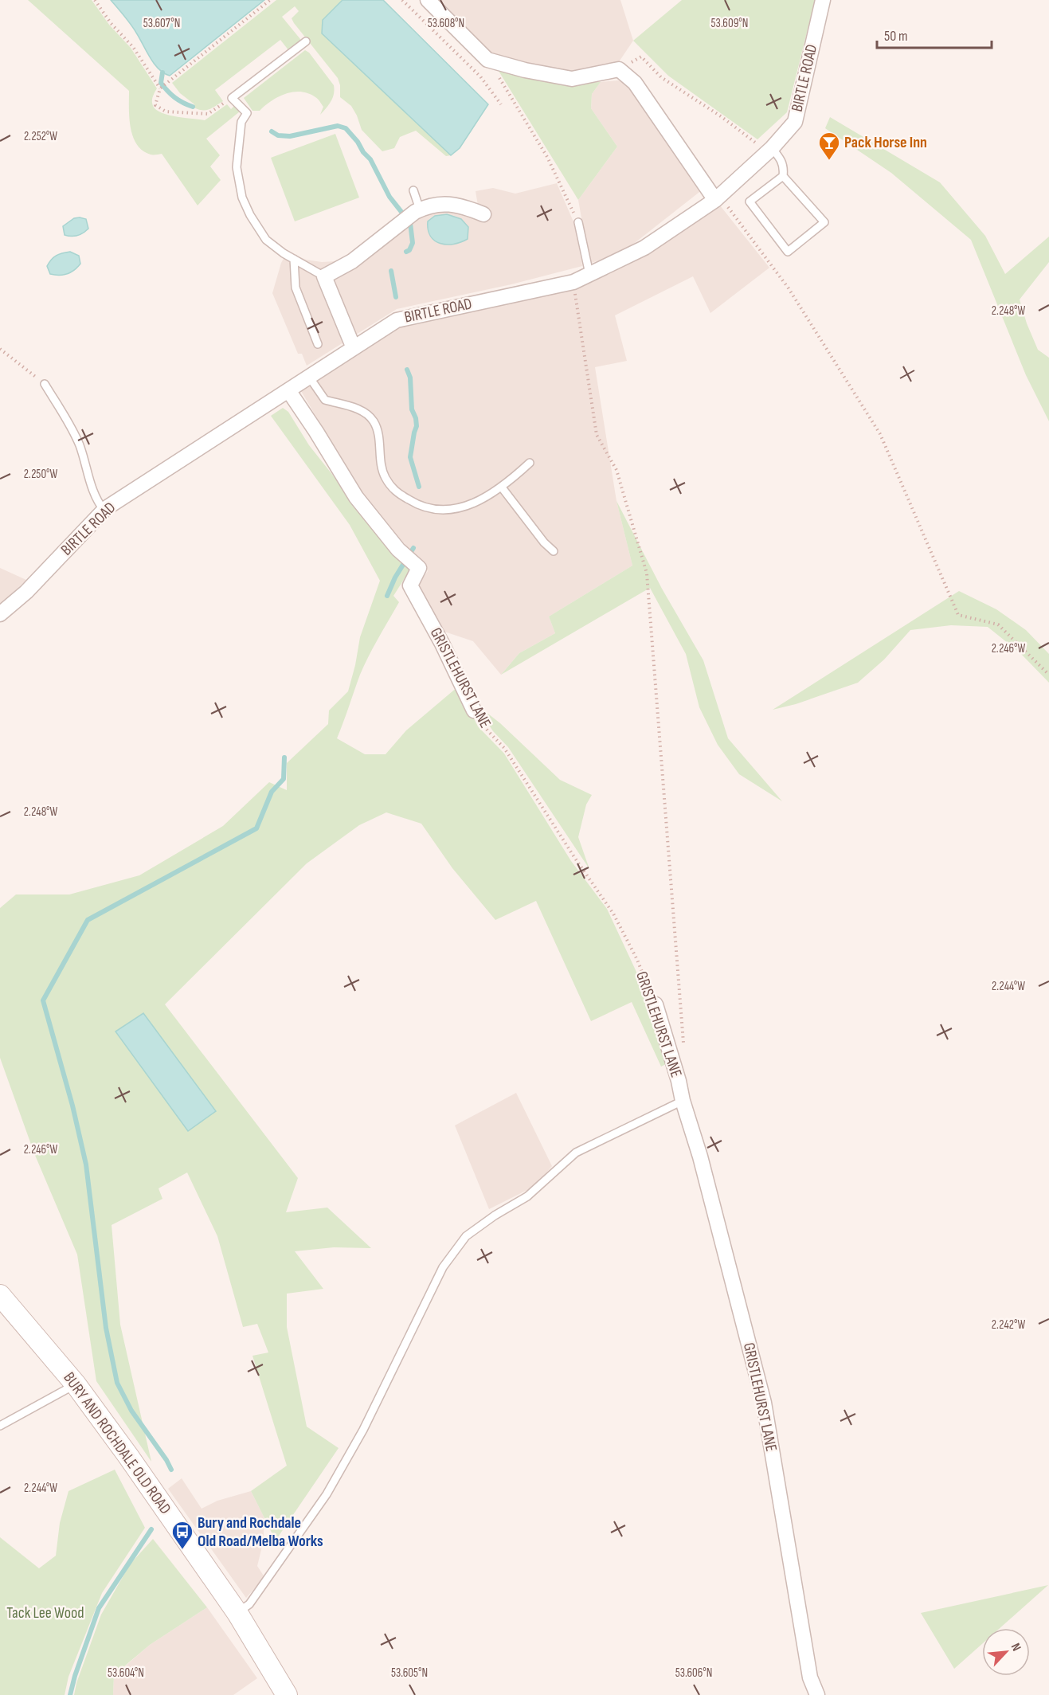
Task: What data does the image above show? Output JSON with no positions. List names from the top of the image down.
{
  "streets": {
    "main road": ["BURY AND ROCHDALE OLD ROAD"],
    "street": ["BIRTLE ROAD", "GRISTLEHURST LANE"]
  },
  "crossings": [
    ["BIRTLE ROAD", "GRISTLEHURST LANE"]
  ],
  "parks": ["Tack Lee Wood"],
  "places": {
    "bar": ["Pack Horse Inn"],
    "bus stop": ["Bury and Rochdale Old Road/Melba Works"]
  },
  "scale_bar": "50 m",
  "north": "top right",
  "coordinates": [
    "53.607°N",
    "53.608°N",
    "53.609°N",
    "2.252°W",
    "2.248°W",
    "2.250°W",
    "2.246°W",
    "2.244°W",
    "2.242°W",
    "53.604°N",
    "53.605°N",
    "53.606°N"
  ]
}
